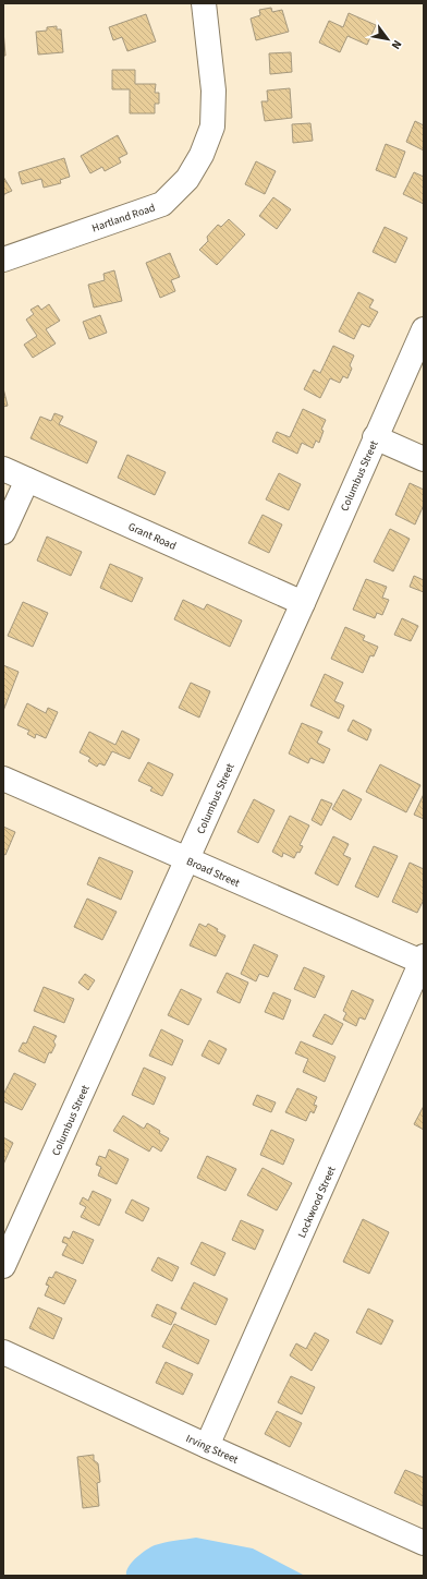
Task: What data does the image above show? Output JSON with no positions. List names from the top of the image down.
{
  "streets": {
    "street": [
      "Hartland Road",
      "Columbus Street",
      "Grant Road",
      "Broad Street",
      "Lockwood Street",
      "Irving Street"
    ]
  },
  "crossings": [
    ["Columbus Street", "Grant Road"],
    ["Columbus Street", "Broad Street"],
    ["Broad Street", "Lockwood Street"],
    ["Lockwood Street", "Irving Street"]
  ],
  "north": "bottom right"
}
